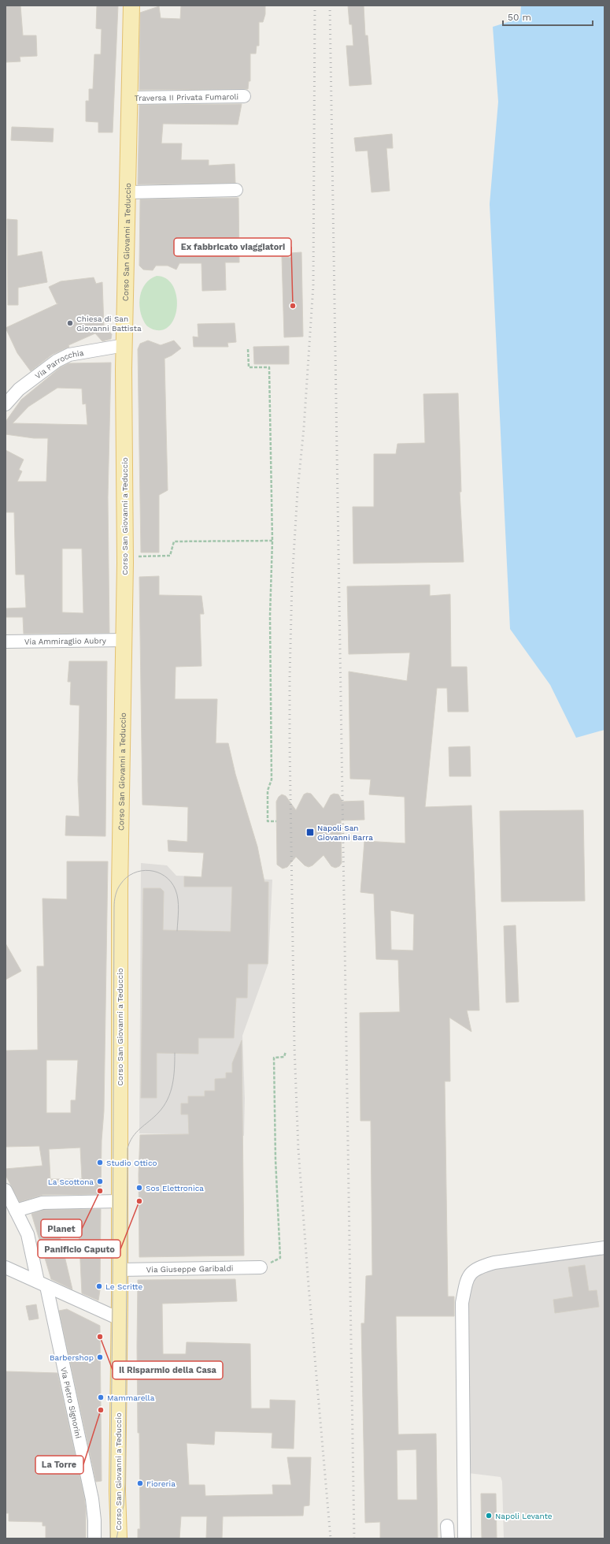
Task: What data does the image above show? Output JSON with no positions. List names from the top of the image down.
{
  "streets": {
    "main road": ["Corso San Giovanni a Teduccio"],
    "street": [
      "Traversa II Privata Fumaroli",
      "Via Parrocchia",
      "Via Ammiraglio Aubry",
      "Via Giuseppe Garibaldi",
      "Via Pietro Signorini"
    ]
  },
  "crossings": [
    ["Traversa II Privata Fumaroli", "Corso San Giovanni a Teduccio"],
    ["Corso San Giovanni a Teduccio", "Via Parrocchia"],
    ["Corso San Giovanni a Teduccio", "Via Ammiraglio Aubry"],
    ["Corso San Giovanni a Teduccio", "Via Giuseppe Garibaldi"]
  ],
  "places": {
    "other": [
      "Ex fabbricato viaggiatori",
      "Chiesa di San Giovanni Battista",
      "Studio Ottico",
      "La Scottona",
      "Sos Elettronica",
      "Planet",
      "Panificio Caputo",
      "Le Scritte",
      "Il Risparmio della Casa",
      "Barbershop",
      "Mammarella",
      "La Torre",
      "Fioreria",
      "Napoli Levante"
    ],
    "transit": ["Napoli San Giovanni Barra"]
  },
  "scale_bar": "50 m"
}
